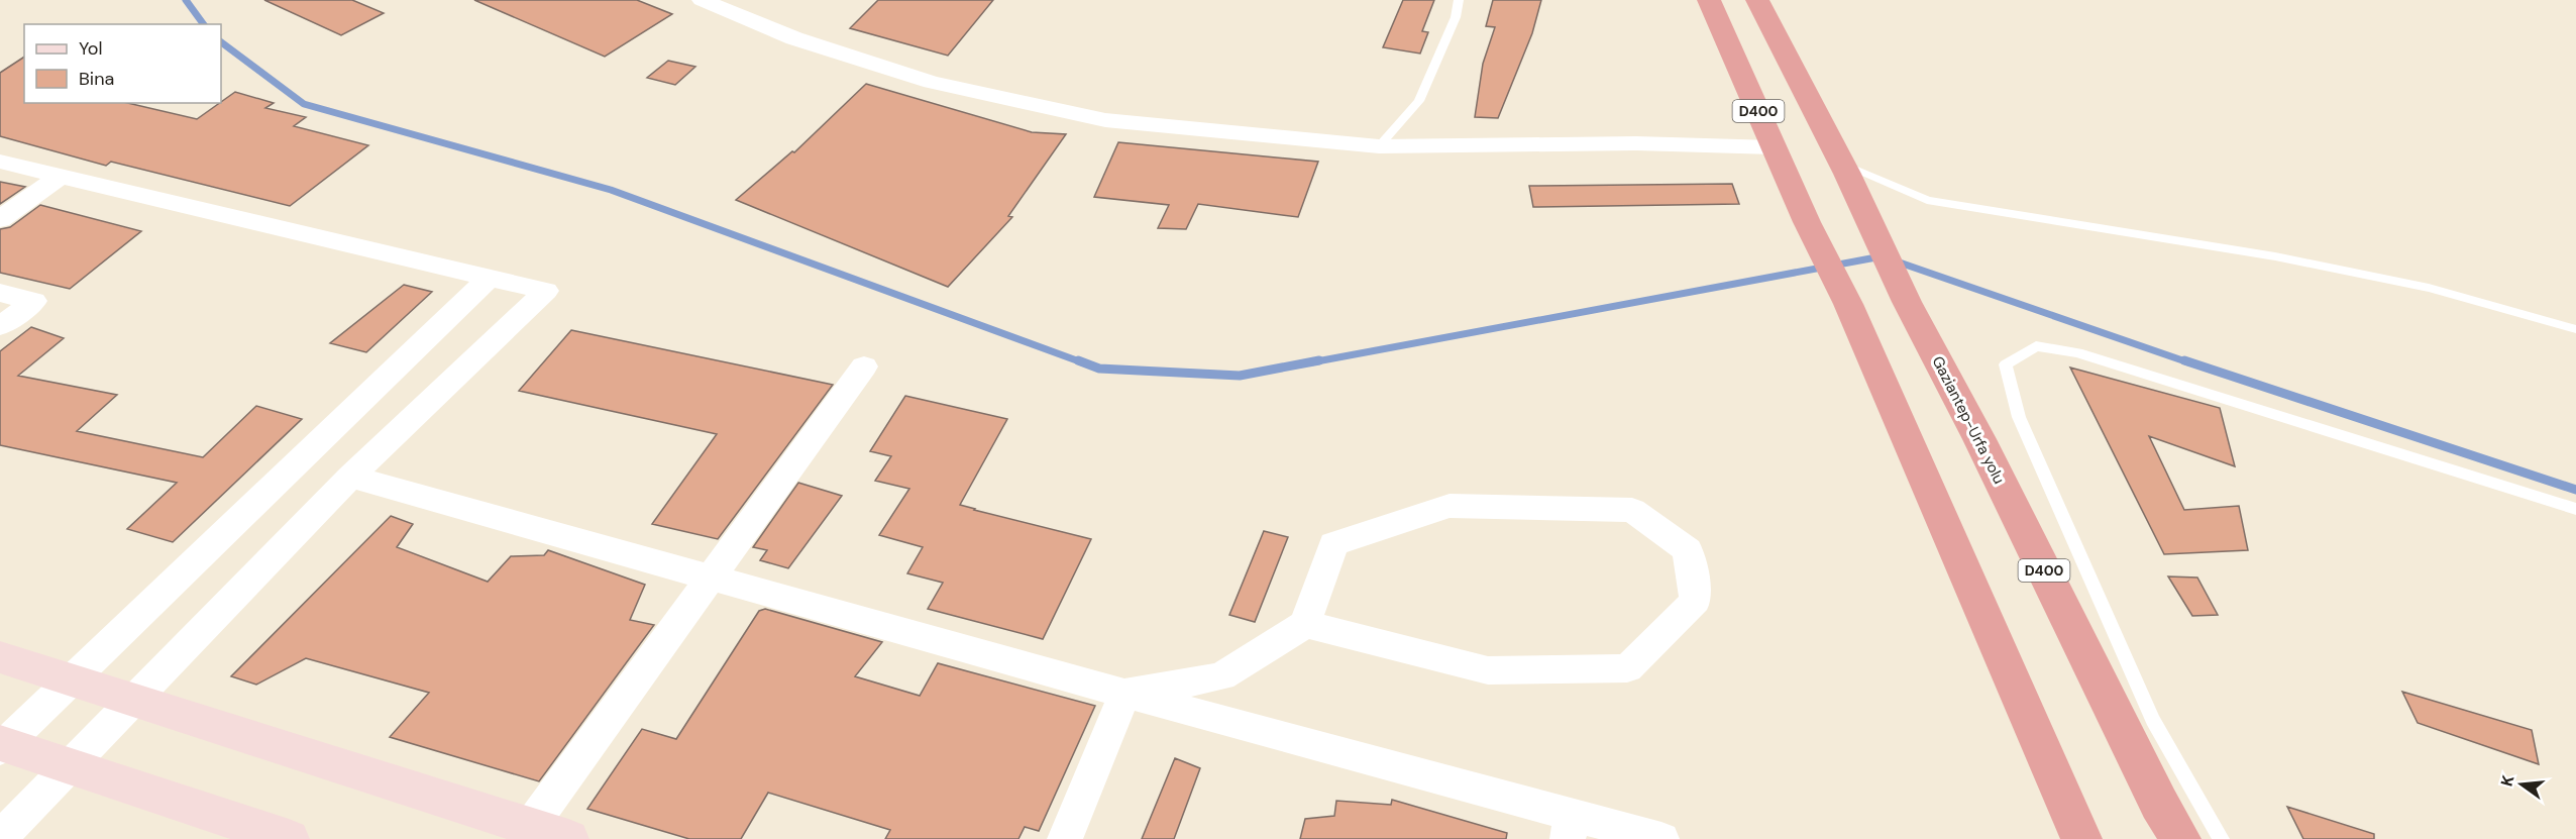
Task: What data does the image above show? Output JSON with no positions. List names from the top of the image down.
{
  "streets": {
    "highway": ["D400", "Gaziantep-Urfa yolu"]
  },
  "legend": ["Yol", "Bina"],
  "north": "left"
}
